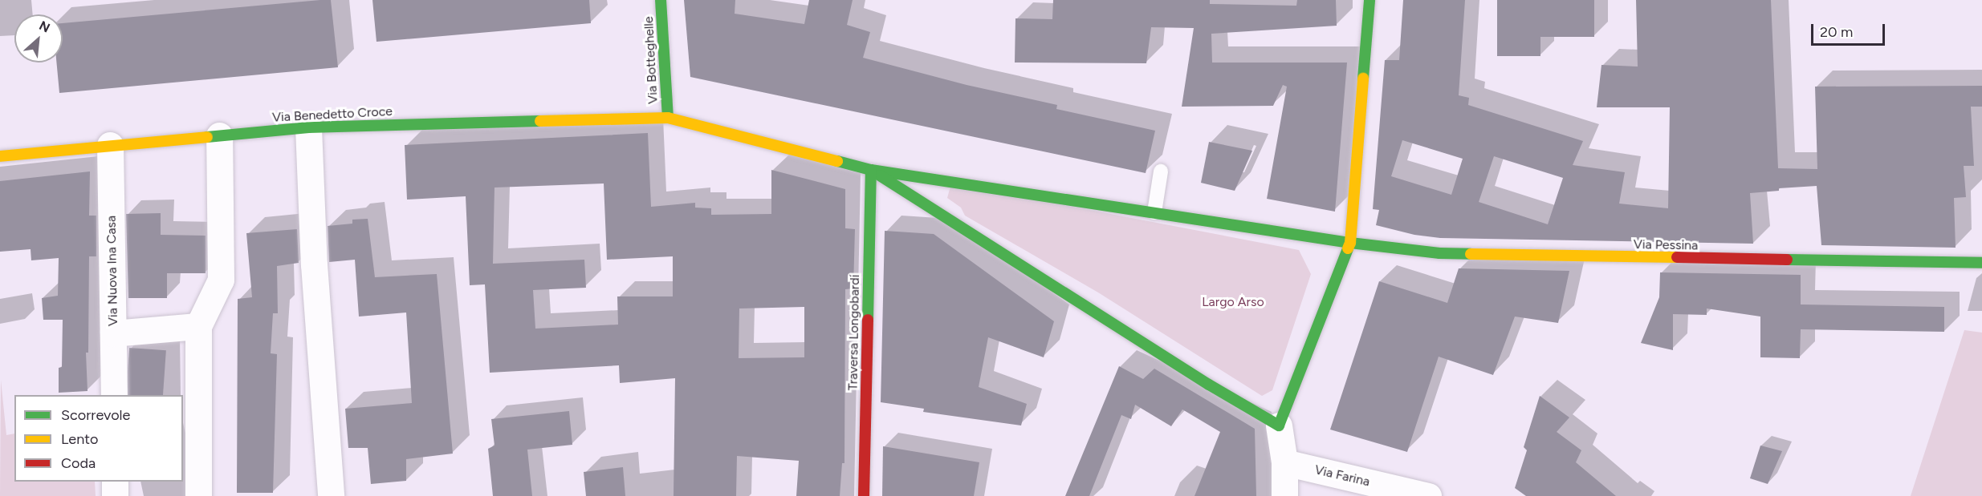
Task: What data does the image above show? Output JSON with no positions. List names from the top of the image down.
{
  "streets": {
    "main road": [
      "Via Botteghelle",
      "Via Benedetto Croce",
      "Via Pessina",
      "Traversa Longobardi"
    ],
    "street": ["Via Nuova Ina Casa", "Via Farina"]
  },
  "crossings": [
    ["Via Botteghelle", "Via Benedetto Croce"],
    ["Via Benedetto Croce", "Via Nuova Ina Casa"],
    ["Via Benedetto Croce", "Traversa Longobardi"]
  ],
  "parks": ["Largo Arso"],
  "legend": ["Scorrevole", "Lento", "Coda"],
  "scale_bar": "20 m",
  "north": "top right"
}
